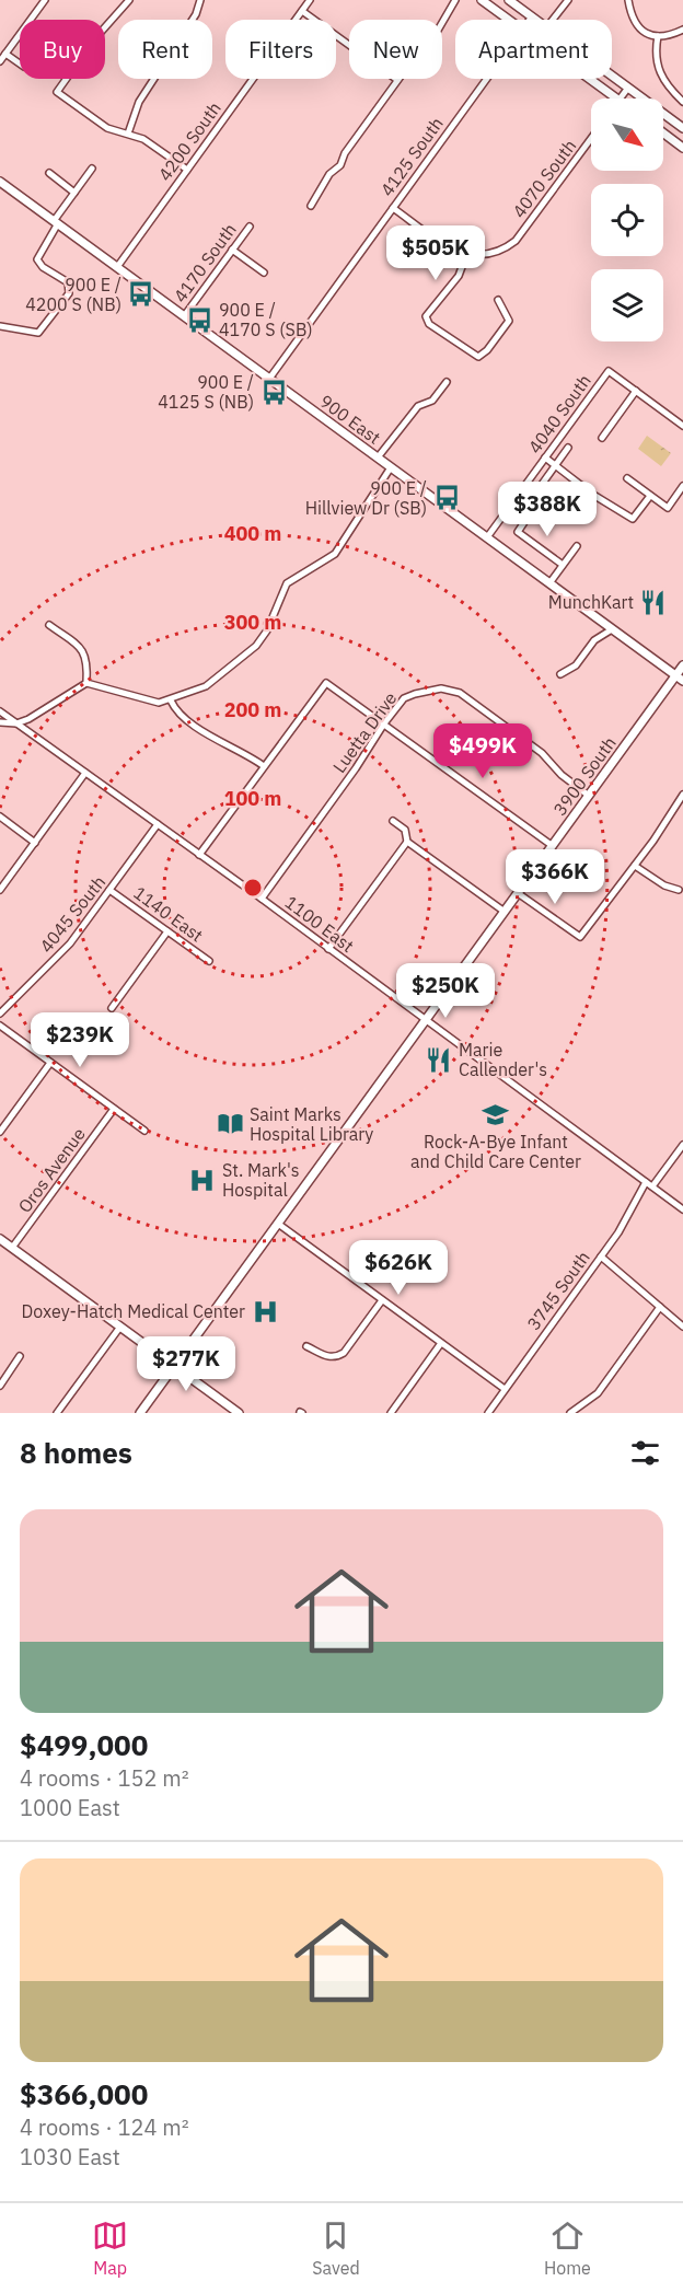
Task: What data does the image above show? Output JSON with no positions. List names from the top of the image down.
{
  "streets": {
    "main road": ["900 East", "3900 South"],
    "street": [
      "4200 South",
      "4125 South",
      "4070 South",
      "4170 South",
      "4040 South",
      "Luetta Drive",
      "4045 South",
      "1140 East",
      "1100 East",
      "Oros Avenue",
      "3745 South"
    ]
  },
  "crossings": [
    ["4200 South", "900 East"],
    ["4125 South", "900 East"],
    ["4170 South", "900 East"],
    ["4040 South", "900 East"],
    ["900 East", "3900 South"],
    ["Luetta Drive", "3900 South"],
    ["Luetta Drive", "1100 East"],
    ["3900 South", "1100 East"],
    ["4045 South", "1140 East"],
    ["4045 South", "1100 East"],
    ["1100 East", "3745 South"]
  ],
  "places": {
    "bus stop": [
      "900 E / 4200 S (NB)",
      "900 E / 4170 S (SB)",
      "900 E / 4125 S (NB)",
      "900 E / Hillview Dr (SB)"
    ],
    "restaurant": ["MunchKart", "Marie Callender's"],
    "school or university": ["Rock-A-Bye Infant and Child Care Center"],
    "library": ["Saint Marks Hospital Library"],
    "hospital": ["St. Mark's Hospital", "Doxey-Hatch Medical Center"]
  },
  "north": "bottom right",
  "page": {
    "chip": [
      "Buy",
      "Rent",
      "Filters",
      "New",
      "Apartment"
    ],
    "price": [
      "$505K",
      "$388K",
      "$499K",
      "$366K",
      "$250K",
      "$239K",
      "$626K",
      "$277K"
    ],
    "heading": "8 homes",
    "list": [
      {
        "name": "$499,000",
        "note": "4 rooms · 152 m² · 1000 East"
      },
      {
        "name": "$366,000",
        "note": "4 rooms · 124 m² · 1030 East"
      }
    ],
    "tabs": ["Map", "Saved", "Home"]
  },
  "rings": [
    "400 m",
    "300 m",
    "200 m",
    "100 m"
  ]
}
